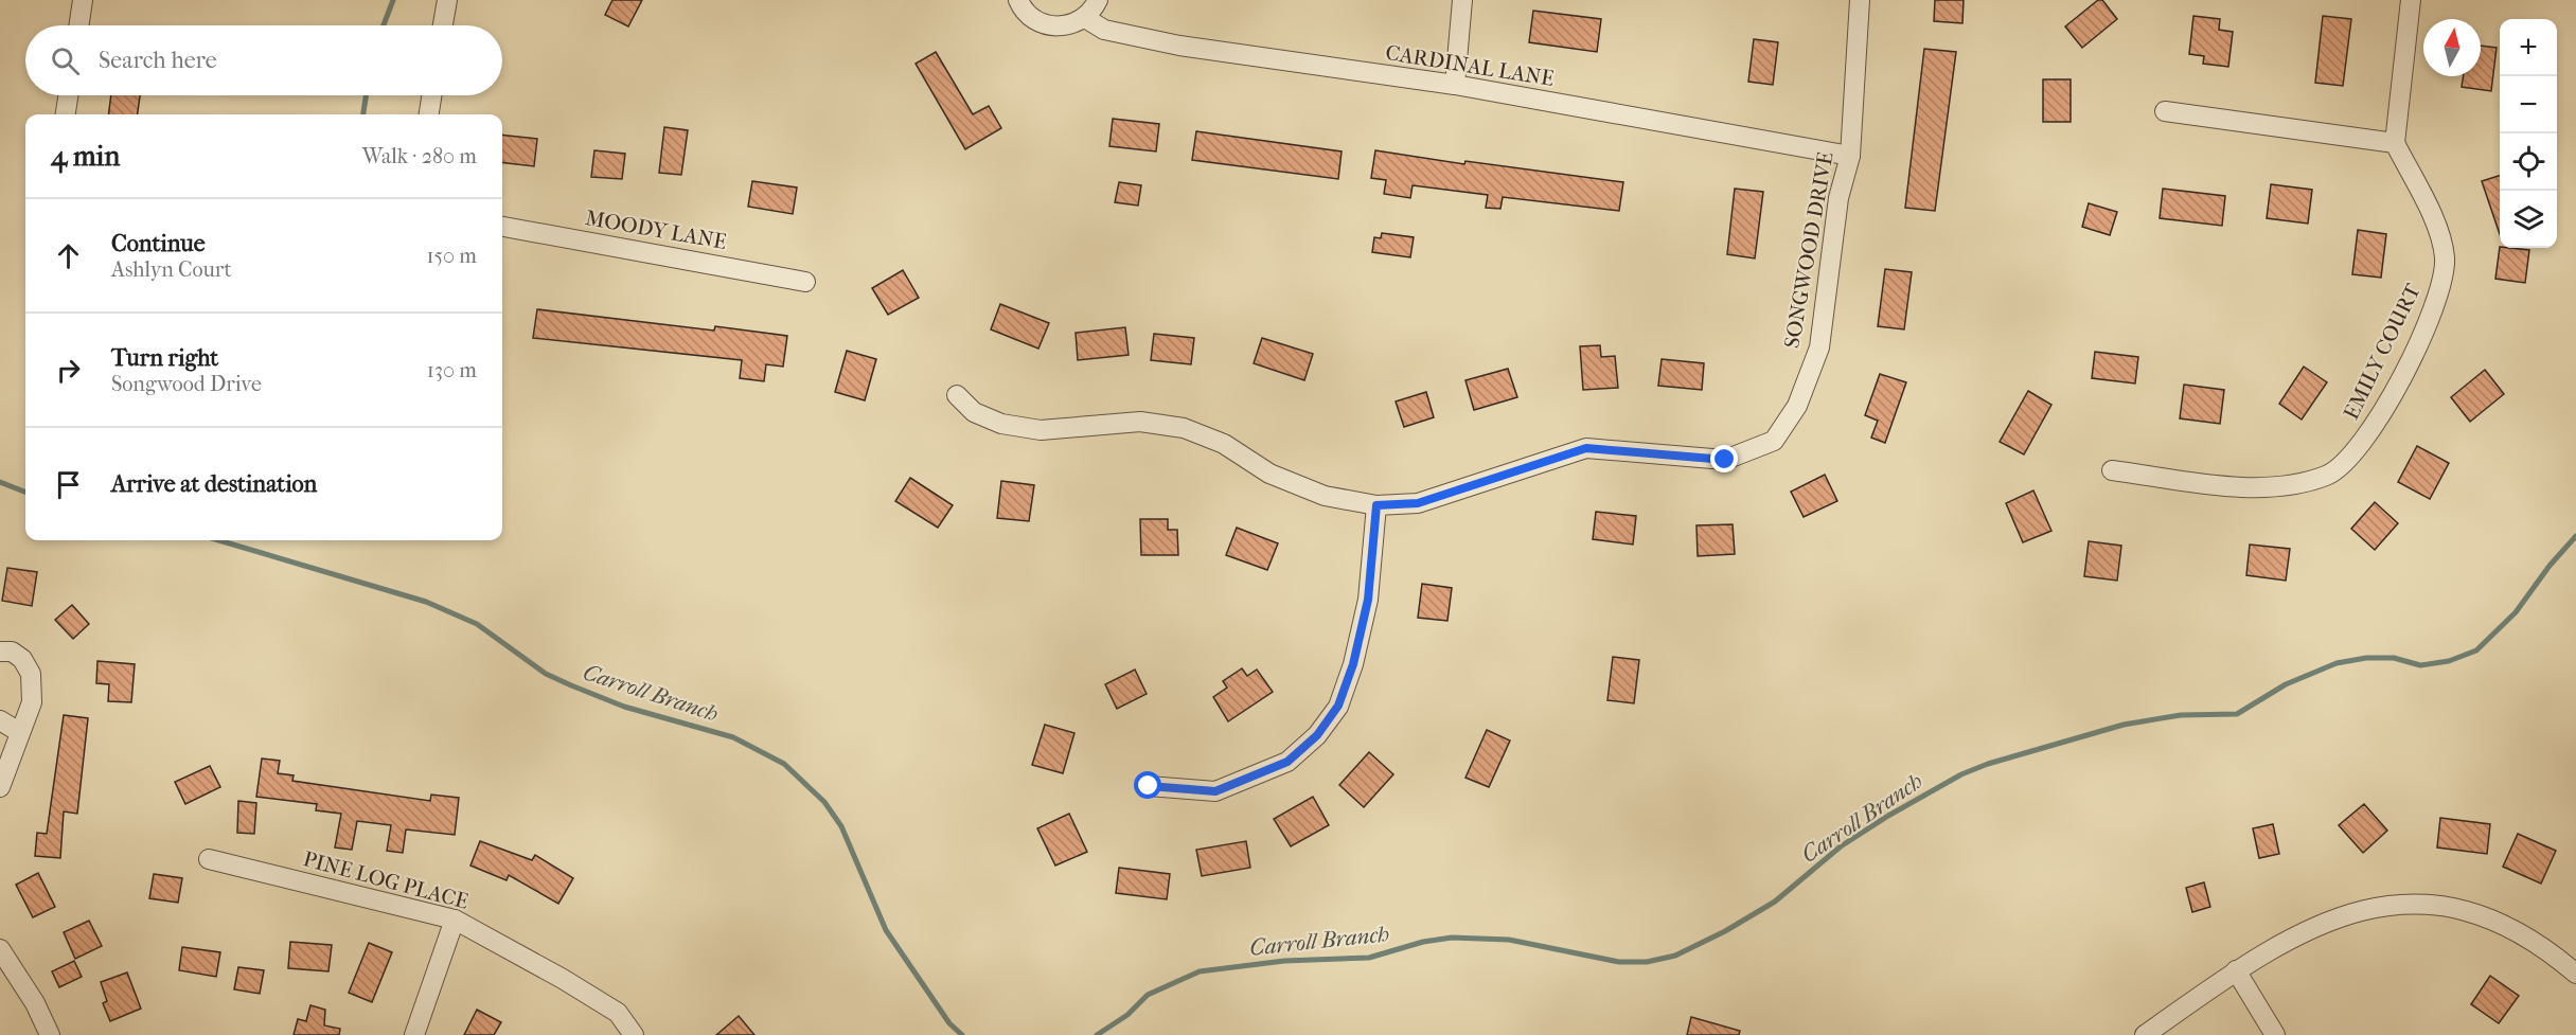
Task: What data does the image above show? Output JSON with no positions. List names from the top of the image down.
{
  "streets": {
    "street": [
      "CARDINAL LANE",
      "MOODY LANE",
      "SONGWOOD DRIVE",
      "EMILY COURT",
      "PINE LOG PLACE"
    ]
  },
  "crossings": [
    ["CARDINAL LANE", "SONGWOOD DRIVE"]
  ],
  "water": ["Carroll Branch"],
  "north": "top",
  "page": {
    "map_buttons": ["+", "−"],
    "search": "Search here",
    "heading": ["4 min", "Walk · 280 m"],
    "list": [
      ["Continue", "Ashlyn Court", "150 m"],
      ["Turn right", "Songwood Drive", "130 m"],
      "Arrive at destination"
    ]
  }
}
